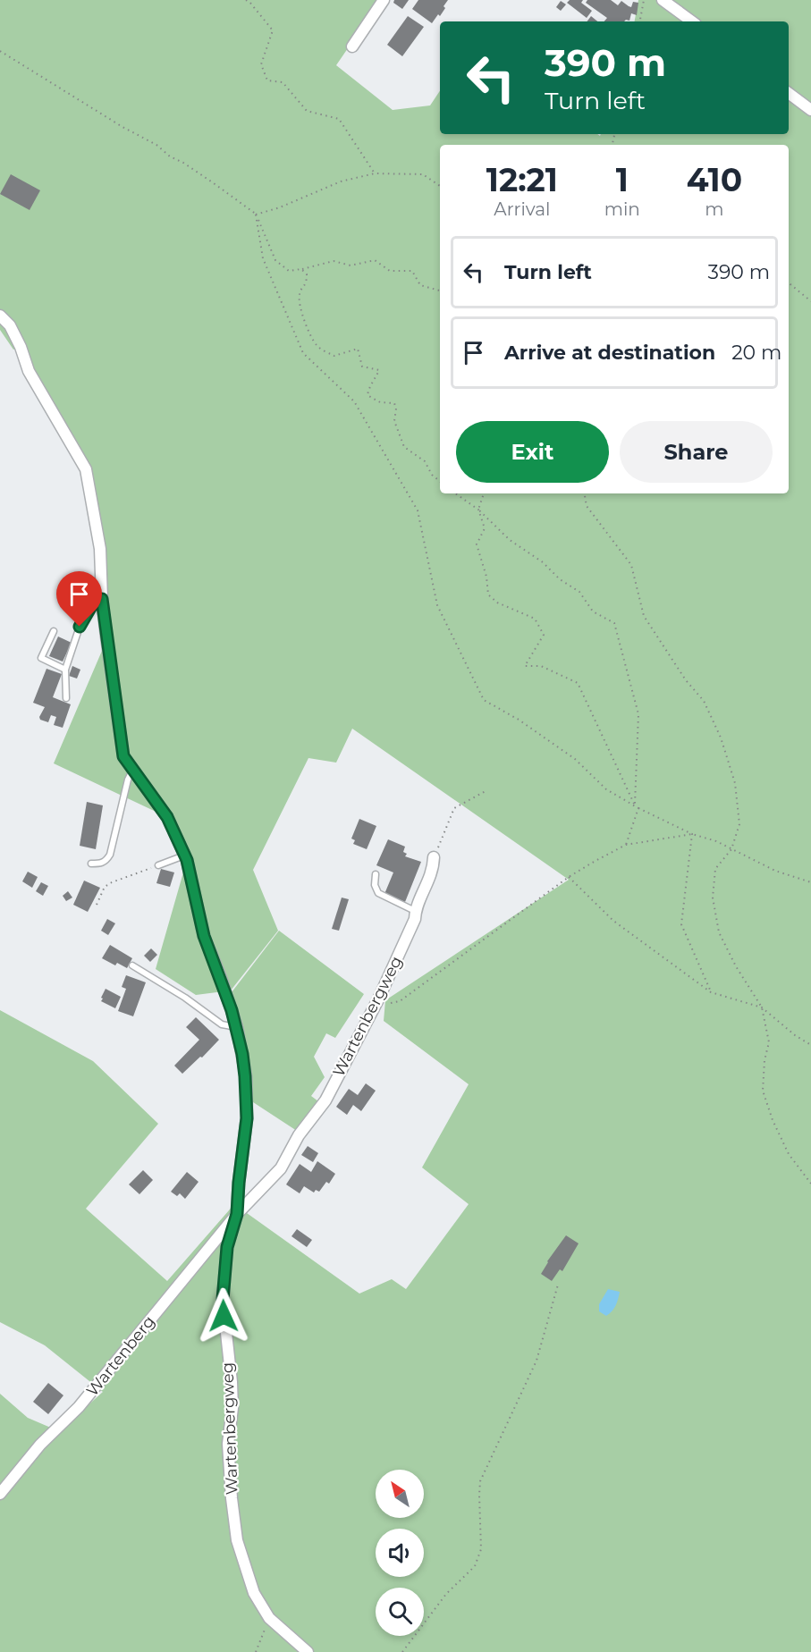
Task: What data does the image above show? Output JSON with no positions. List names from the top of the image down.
{
  "streets": {
    "street": ["Wartenbergweg", "Wartenberg"]
  },
  "crossings": [
    ["Wartenbergweg", "Wartenberg"]
  ],
  "north": "top left",
  "page": {
    "turn": ["390 m", "Turn left"],
    "eta": [
      "12:21",
      "Arrival",
      "1",
      "min",
      "410",
      "m"
    ],
    "list": [
      {
        "name": "Turn left",
        "value": "390 m"
      },
      {
        "name": "Arrive at destination",
        "value": "20 m"
      }
    ],
    "buttons": ["Exit", "Share"]
  }
}
